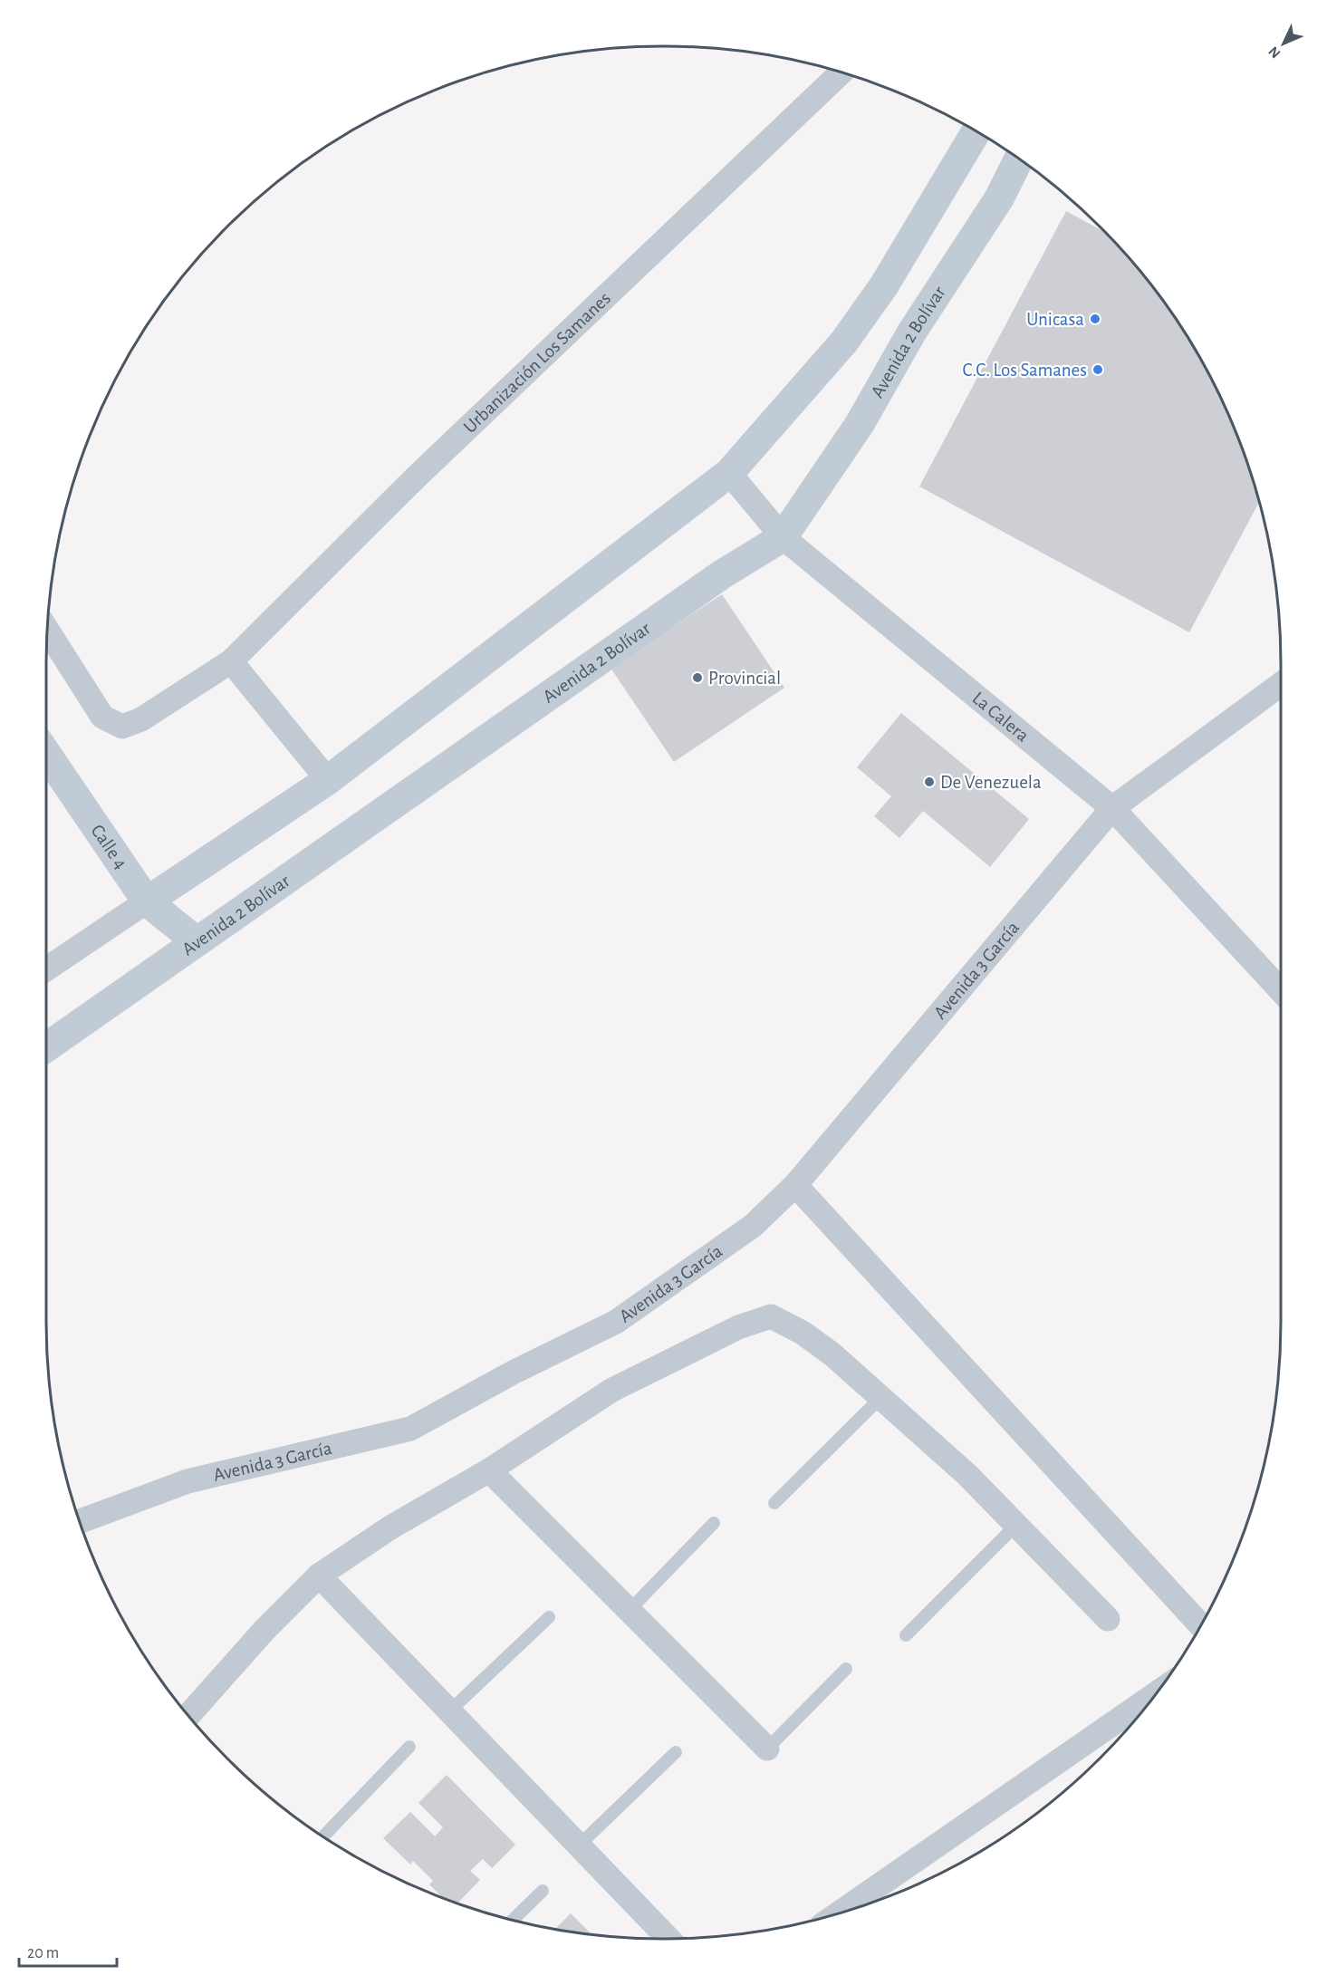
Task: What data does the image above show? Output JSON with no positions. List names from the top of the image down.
{
  "streets": {
    "street": [
      "Avenida 2 Bolívar",
      "Urbanización Los Samanes",
      "La Calera",
      "Calle 4",
      "Avenida 3 García"
    ]
  },
  "crossings": [
    ["Avenida 2 Bolívar", "La Calera"],
    ["Avenida 2 Bolívar", "Calle 4"],
    ["La Calera", "Avenida 3 García"]
  ],
  "places": [
    "Unicasa",
    "C.C. Los Samanes",
    "Provincial",
    "De Venezuela"
  ],
  "scale_bar": "20 m",
  "north": "bottom left"
}
